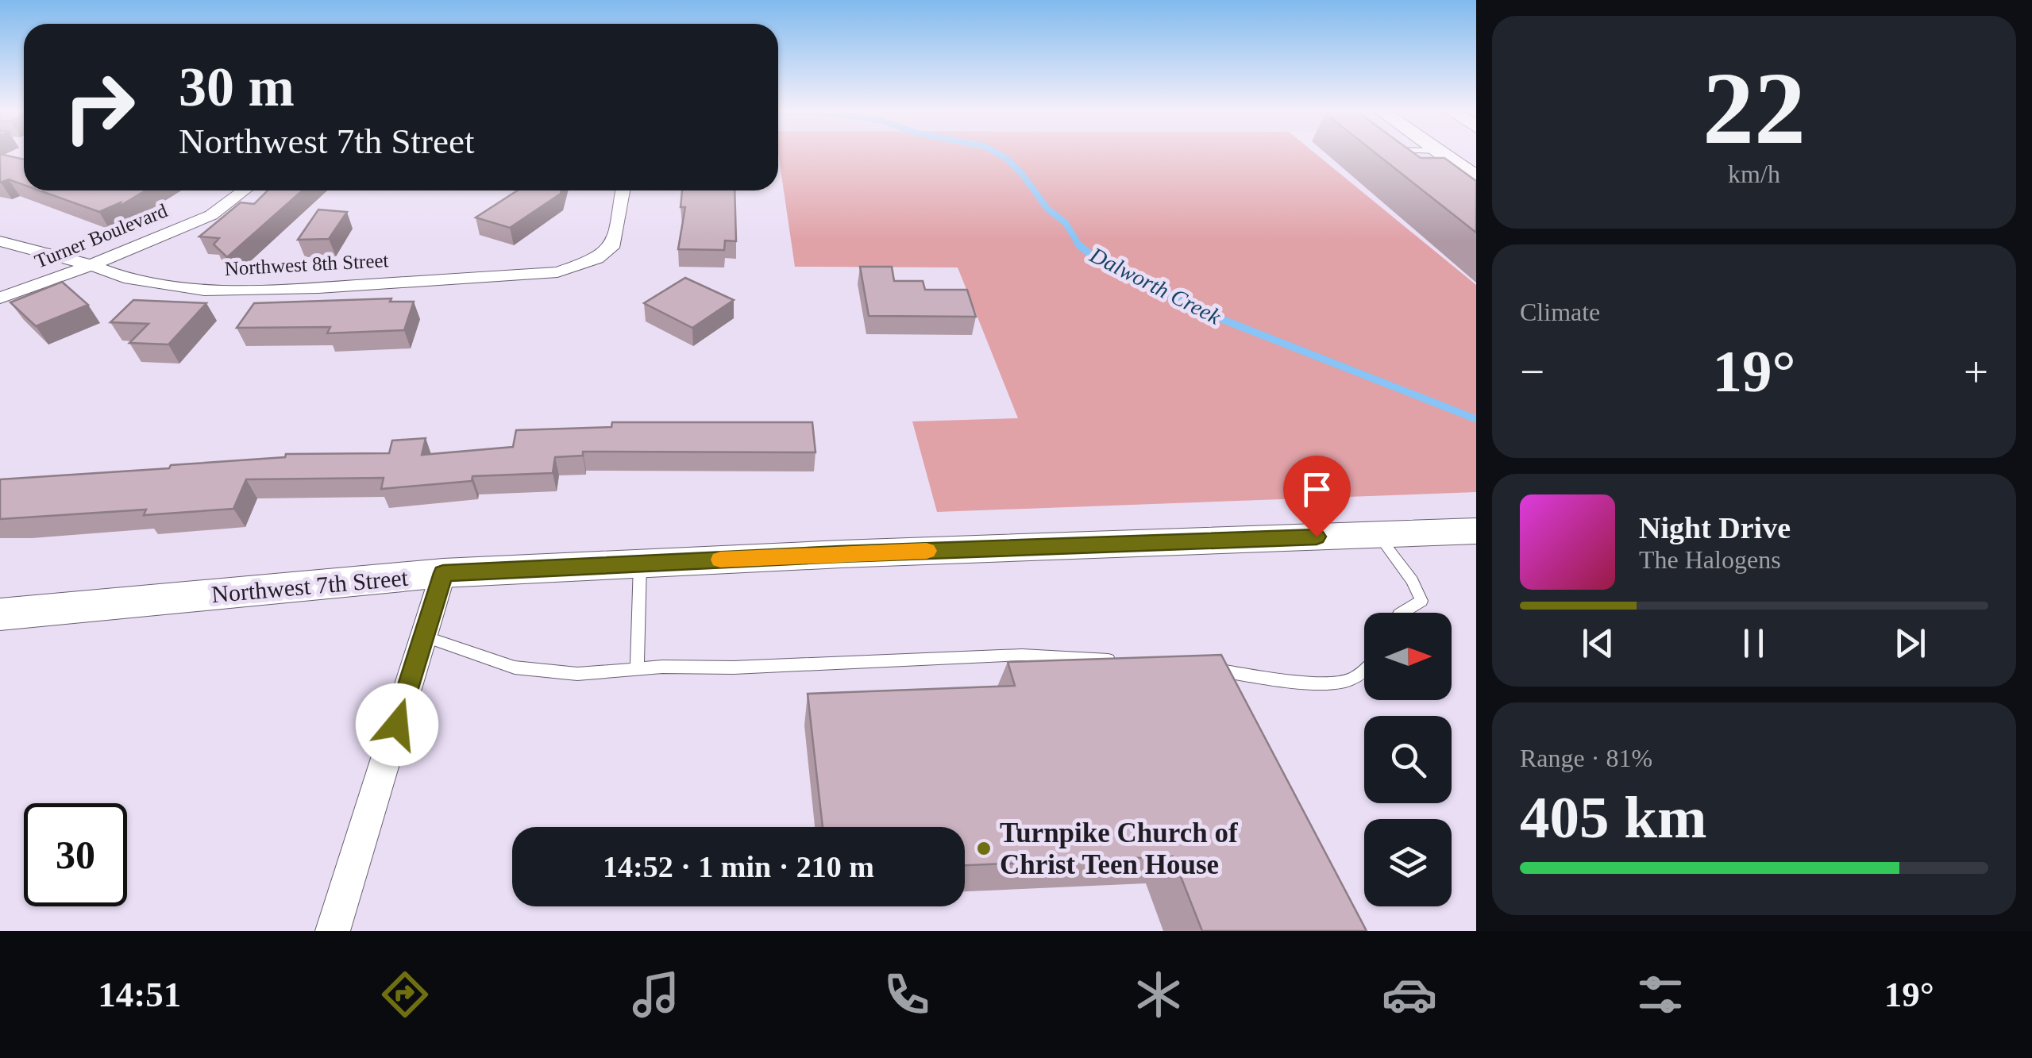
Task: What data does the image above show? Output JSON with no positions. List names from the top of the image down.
{
  "streets": {
    "street": ["Turner Boulevard", "Northwest 8th Street", "Northwest 7th Street"]
  },
  "crossings": [
    ["Turner Boulevard", "Northwest 8th Street"]
  ],
  "water": ["Dalworth Creek"],
  "places": ["Turnpike Church of Christ Teen House"],
  "north": "right",
  "page": {
    "tile": [
      ["22", "km/h"],
      "Climate",
      ["Range · 81%", "405 km"]
    ],
    "turn": ["30 m", "Northwest 7th Street"],
    "heat": ["−", "19°", "+"],
    "song": ["Night Drive", "The Halogens"],
    "limit": "30",
    "trip": "14:52 · 1 min · 210 m",
    "tabs": ["14:51", "19°"]
  }
}
